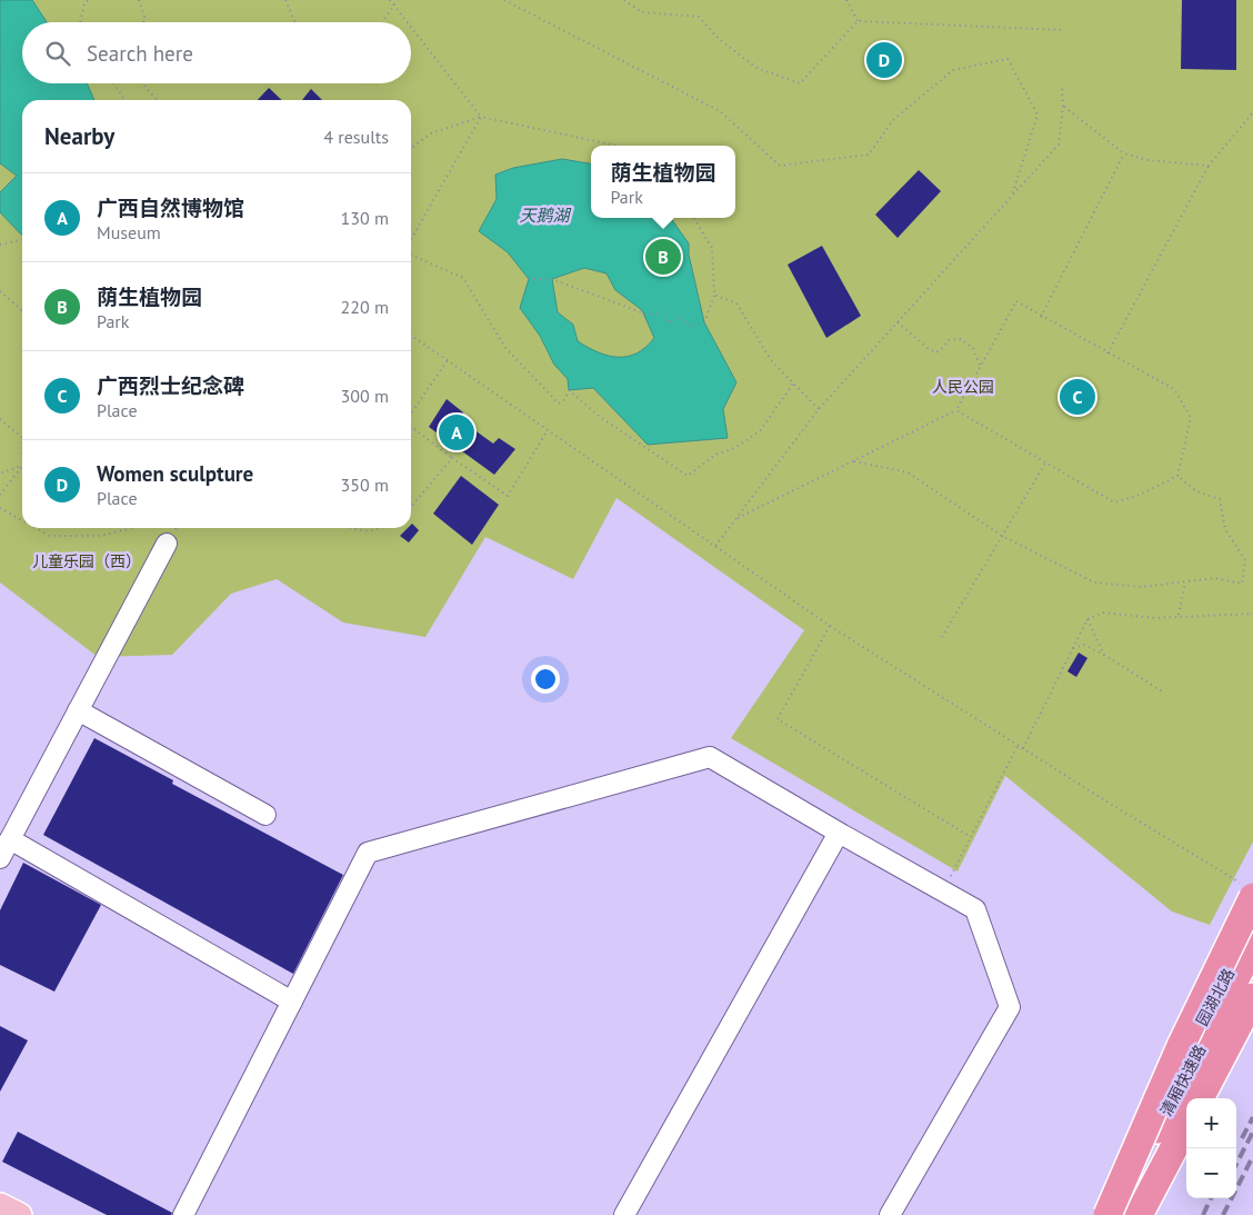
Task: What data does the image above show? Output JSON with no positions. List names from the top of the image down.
{
  "streets": {
    "highway": ["清厢快速路"],
    "main road": ["园湖北路"]
  },
  "water": ["天鹅湖"],
  "parks": ["人民公园", "儿童乐园（西）"],
  "page": {
    "search": "Search here",
    "pins": [
      "D",
      "B",
      "C",
      "A"
    ],
    "heading": ["Nearby", "4 results"],
    "popup": ["荫生植物园", "Park"],
    "list": [
      {
        "mark": "A",
        "name": "广西自然博物馆",
        "note": "Museum",
        "value": "130 m"
      },
      {
        "mark": "B",
        "name": "荫生植物园",
        "note": "Park",
        "value": "220 m"
      },
      {
        "mark": "C",
        "name": "广西烈士纪念碑",
        "note": "Place",
        "value": "300 m"
      },
      {
        "mark": "D",
        "name": "Women sculpture",
        "note": "Place",
        "value": "350 m"
      }
    ],
    "map_buttons": ["+", "−"]
  }
}
